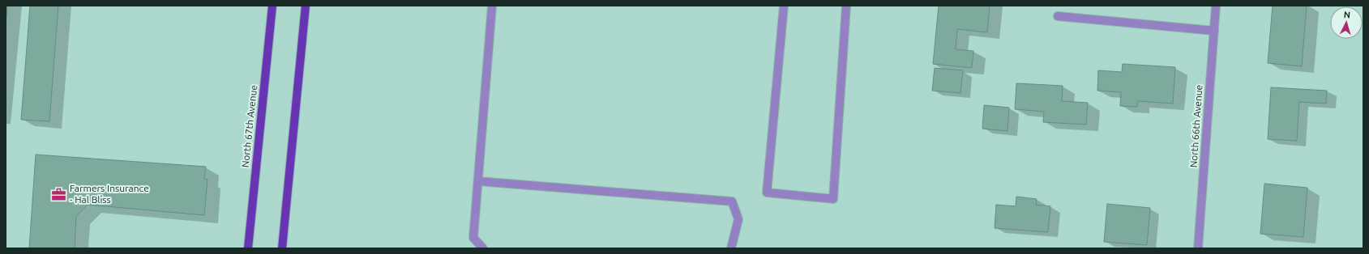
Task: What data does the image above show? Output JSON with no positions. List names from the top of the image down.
{
  "streets": {
    "main road": ["North 67th Avenue"],
    "street": ["North 66th Avenue"]
  },
  "places": {
    "office": ["Farmers Insurance - Hal Bliss"]
  },
  "north": "top"
}
